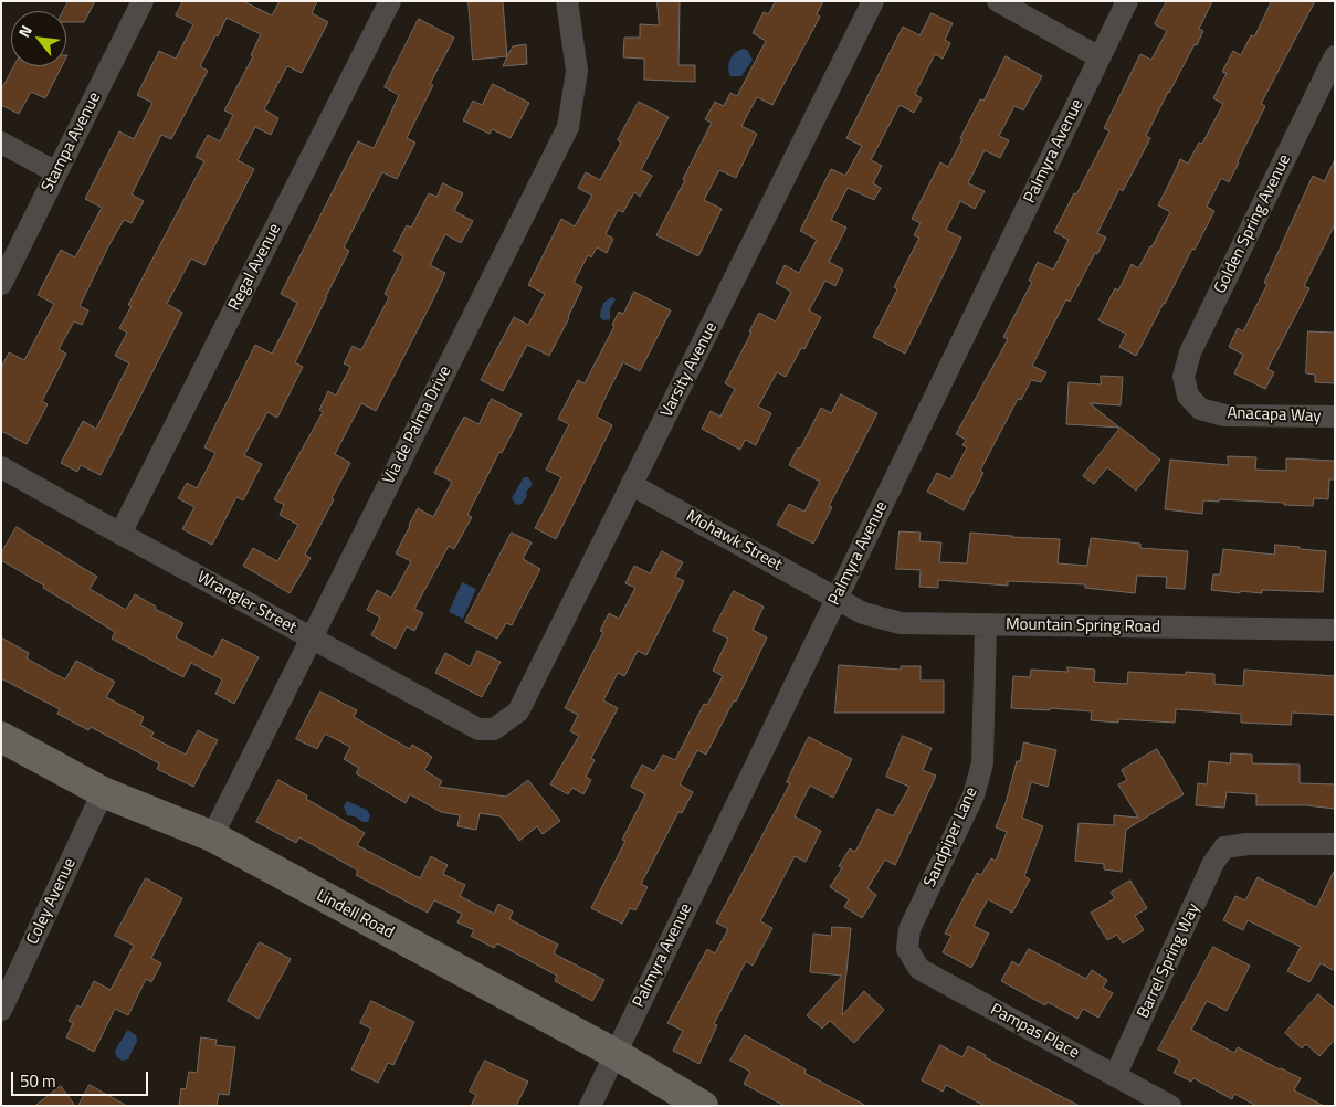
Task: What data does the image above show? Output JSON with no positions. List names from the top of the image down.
{
  "streets": {
    "street": [
      "Stampa Avenue",
      "Palmyra Avenue",
      "Golden Spring Avenue",
      "Regal Avenue",
      "Varsity Avenue",
      "Anacapa Way",
      "Via de Palma Drive",
      "Mohawk Street",
      "Wrangler Street",
      "Mountain Spring Road",
      "Sandpiper Lane",
      "Coley Avenue",
      "Lindell Road",
      "Barrel Spring Way",
      "Pampas Place"
    ]
  },
  "crossings": [
    ["Palmyra Avenue", "Mohawk Street"],
    ["Palmyra Avenue", "Mountain Spring Road"],
    ["Palmyra Avenue", "Lindell Road"],
    ["Golden Spring Avenue", "Anacapa Way"],
    ["Regal Avenue", "Wrangler Street"],
    ["Varsity Avenue", "Mohawk Street"],
    ["Varsity Avenue", "Wrangler Street"],
    ["Via de Palma Drive", "Wrangler Street"],
    ["Via de Palma Drive", "Lindell Road"],
    ["Mohawk Street", "Mountain Spring Road"],
    ["Mountain Spring Road", "Sandpiper Lane"],
    ["Sandpiper Lane", "Pampas Place"],
    ["Coley Avenue", "Lindell Road"],
    ["Barrel Spring Way", "Pampas Place"]
  ],
  "scale_bar": "50 m",
  "north": "top left"
}
